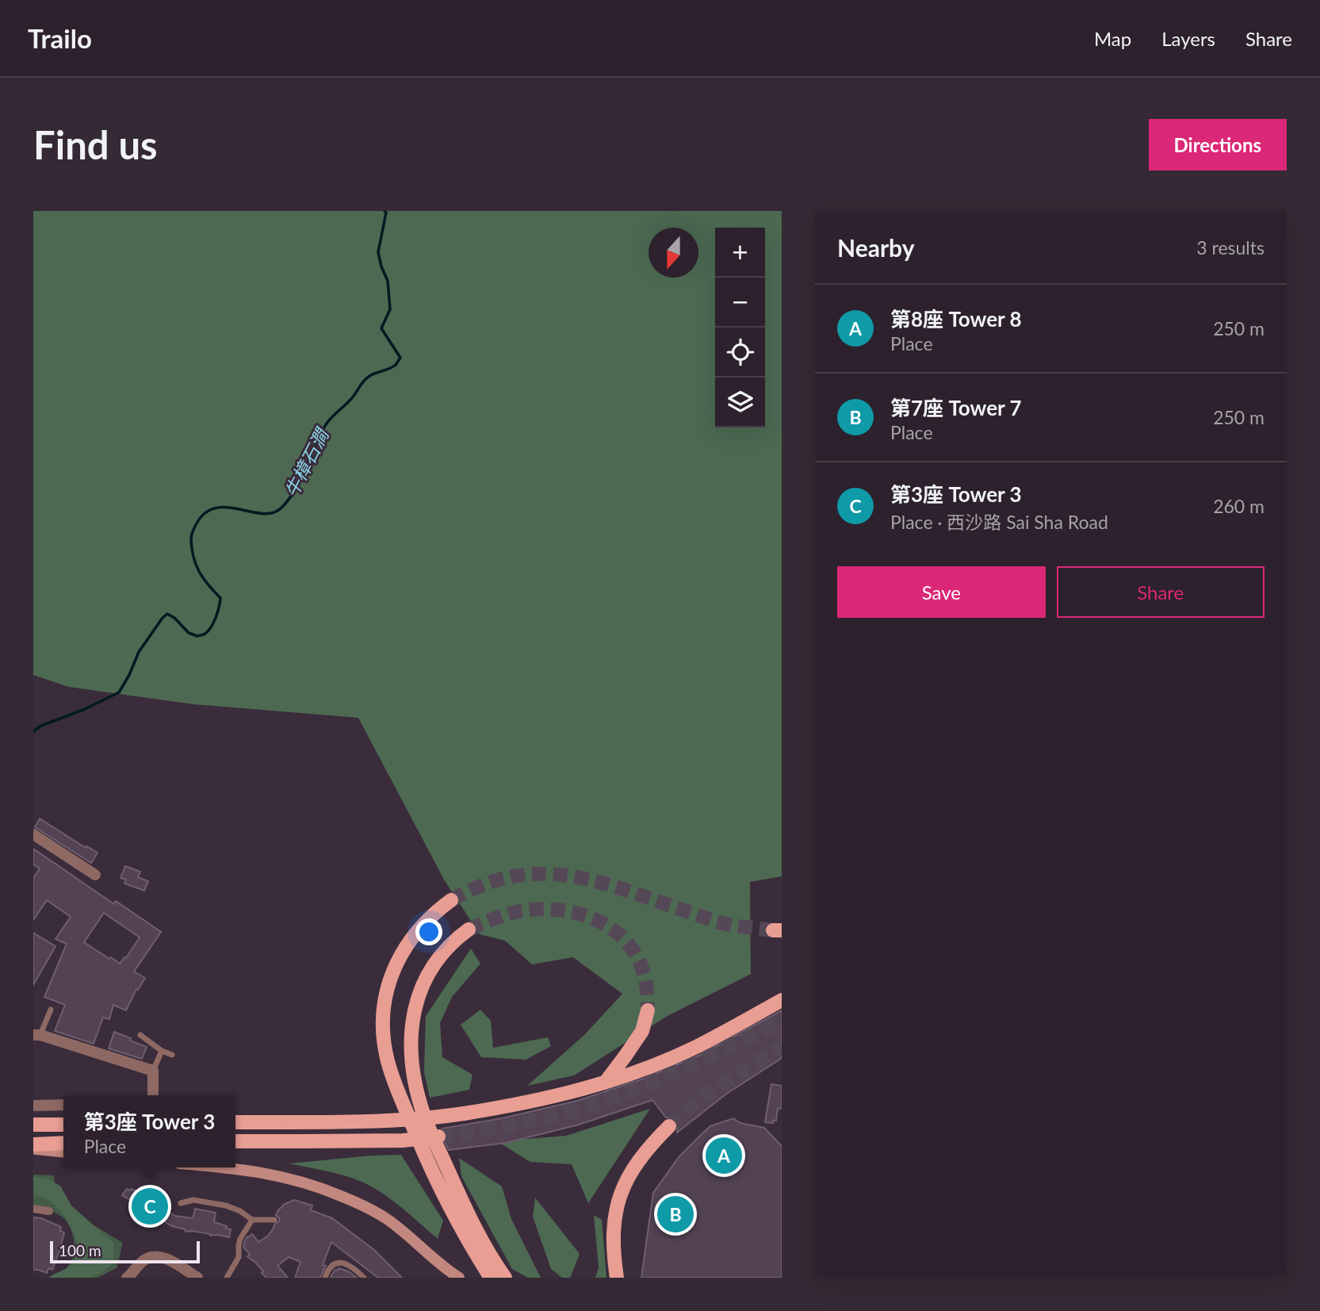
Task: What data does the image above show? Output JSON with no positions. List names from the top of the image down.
{
  "water": ["牛樟石澗"],
  "scale_bar": "100 m",
  "north": "bottom",
  "page": {
    "header": "Trailo",
    "nav": ["Map", "Layers", "Share"],
    "buttons": [
      "Directions",
      ["Save", "Share"]
    ],
    "title": "Find us",
    "heading": ["Nearby", "3 results"],
    "map_buttons": ["+", "−"],
    "list": [
      {
        "mark": "A",
        "name": "第8座 Tower 8",
        "note": "Place",
        "value": "250 m"
      },
      {
        "mark": "B",
        "name": "第7座 Tower 7",
        "note": "Place",
        "value": "250 m"
      },
      {
        "mark": "C",
        "name": "第3座 Tower 3",
        "note": "Place · 西沙路 Sai Sha Road",
        "value": "260 m"
      }
    ],
    "popup": ["第3座 Tower 3", "Place"],
    "pins": ["A", "C", "B"],
    "scale": "100 m"
  }
}
